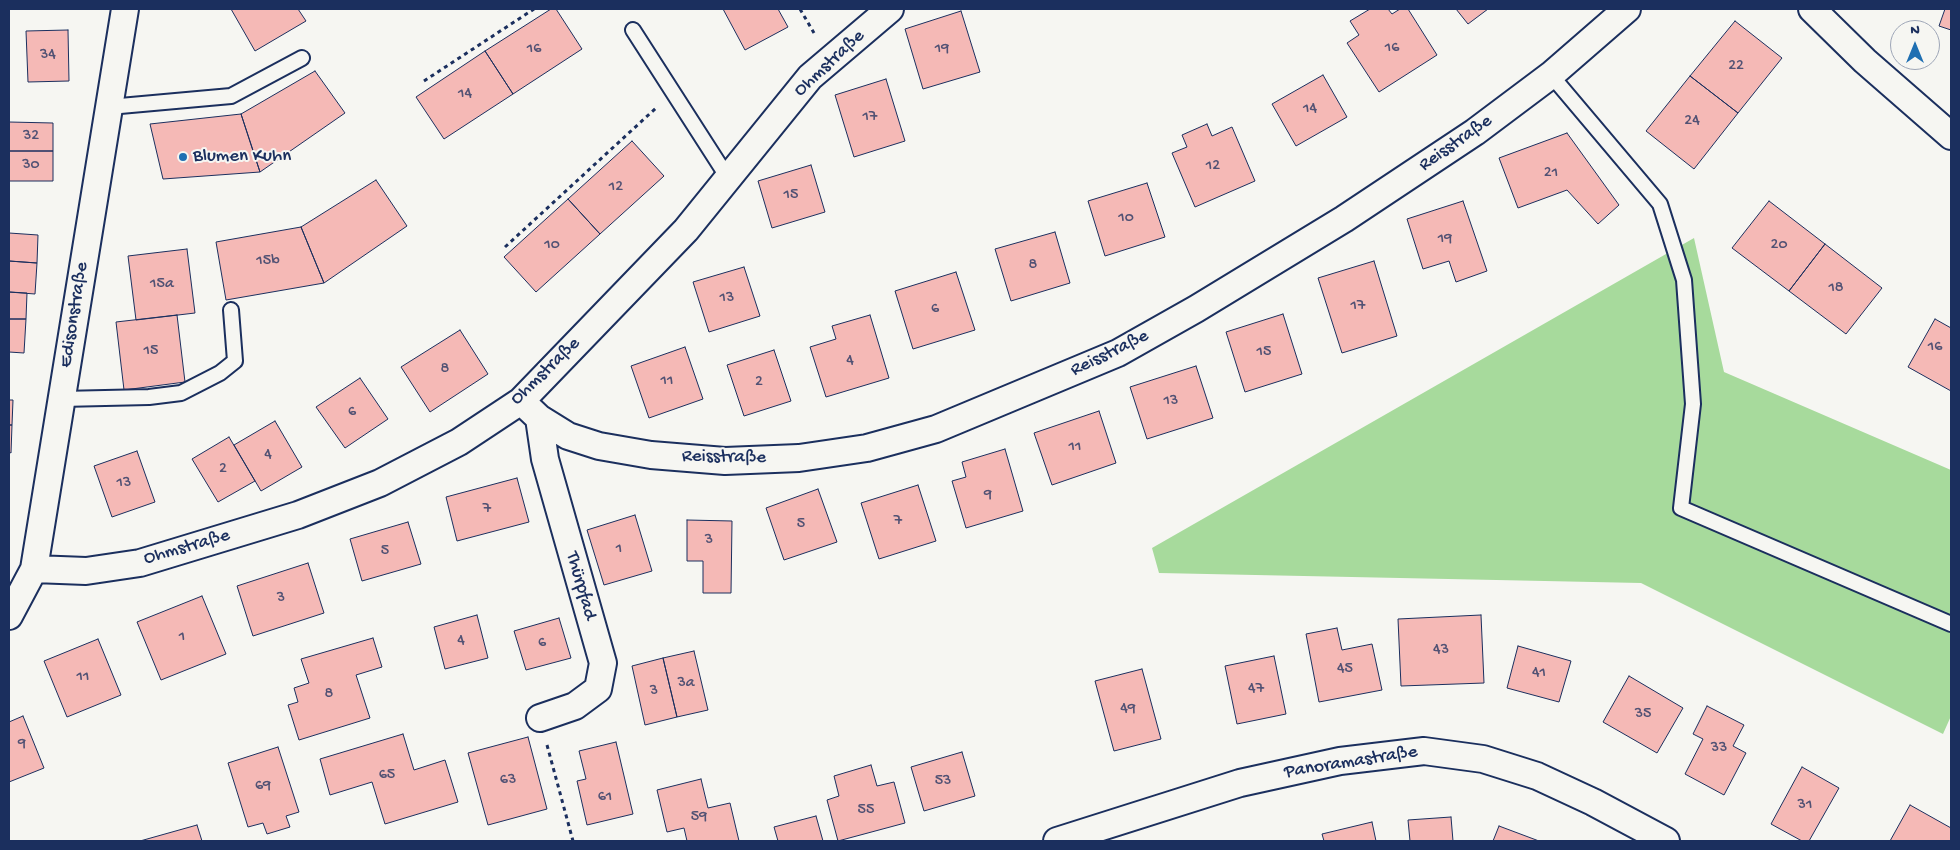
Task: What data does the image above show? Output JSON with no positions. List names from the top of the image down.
{
  "streets": {
    "street": [
      "Ohmstraße",
      "Reisstraße",
      "Edisonstraße",
      "Thürpfad",
      "Panoramastraße"
    ]
  },
  "crossings": [
    ["Ohmstraße", "Reisstraße"],
    ["Ohmstraße", "Edisonstraße"],
    ["Ohmstraße", "Thürpfad"],
    ["Reisstraße", "Thürpfad"]
  ],
  "places": ["Blumen Kuhn"],
  "house_numbers": [
    "16",
    "16",
    "19",
    "34",
    "22",
    "14",
    "14",
    "17",
    "24",
    "32",
    "30",
    "12",
    "21",
    "12",
    "15",
    "10",
    "19",
    "10",
    "20",
    "15b",
    "8",
    "15a",
    "18",
    "13",
    "17",
    "6",
    "16",
    "15",
    "15",
    "4",
    "8",
    "11",
    "2",
    "13",
    "6",
    "11",
    "4",
    "2",
    "13",
    "9",
    "7",
    "7",
    "5",
    "3",
    "1",
    "5",
    "3",
    "1",
    "4",
    "6",
    "43",
    "45",
    "41",
    "11",
    "3a",
    "47",
    "3",
    "8",
    "49",
    "35",
    "9",
    "33",
    "65",
    "63",
    "53",
    "69",
    "61",
    "31",
    "55",
    "59"
  ],
  "north": "top"
}
